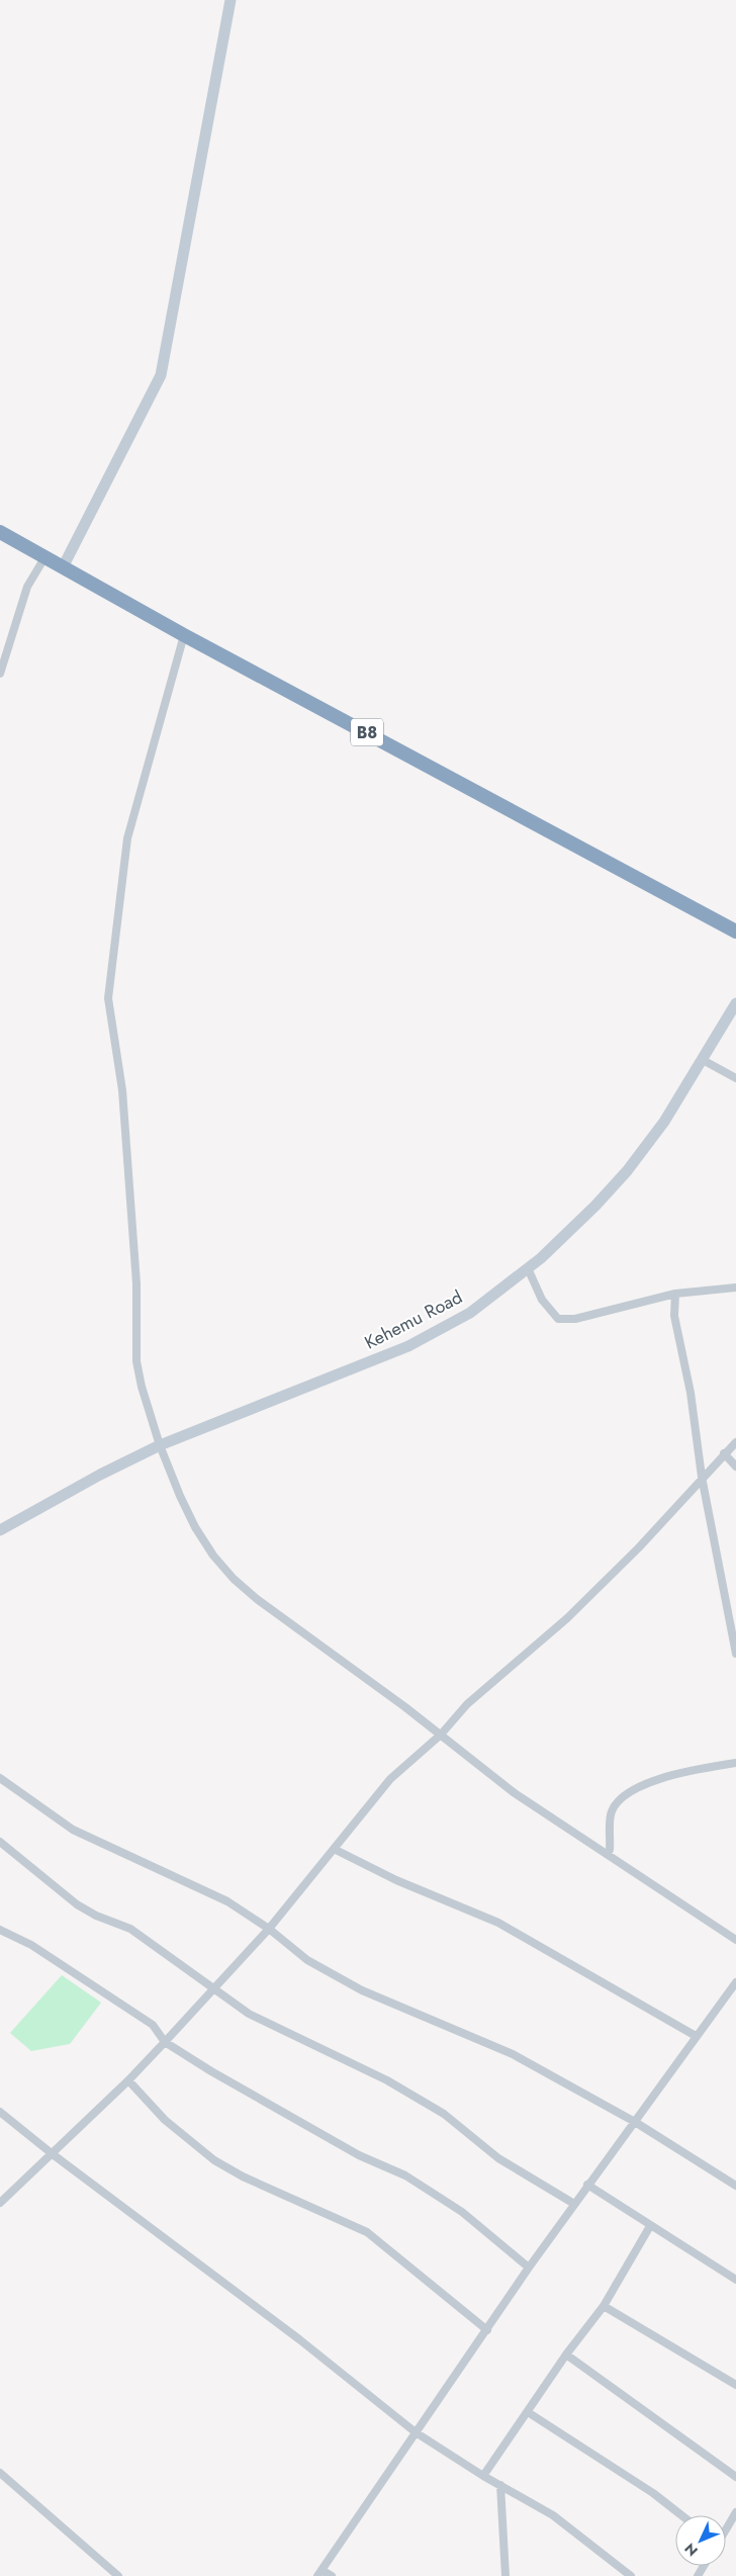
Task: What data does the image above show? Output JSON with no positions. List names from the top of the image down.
{
  "streets": {
    "highway": ["B8"],
    "street": ["Kehemu Road"]
  },
  "north": "bottom left"
}
